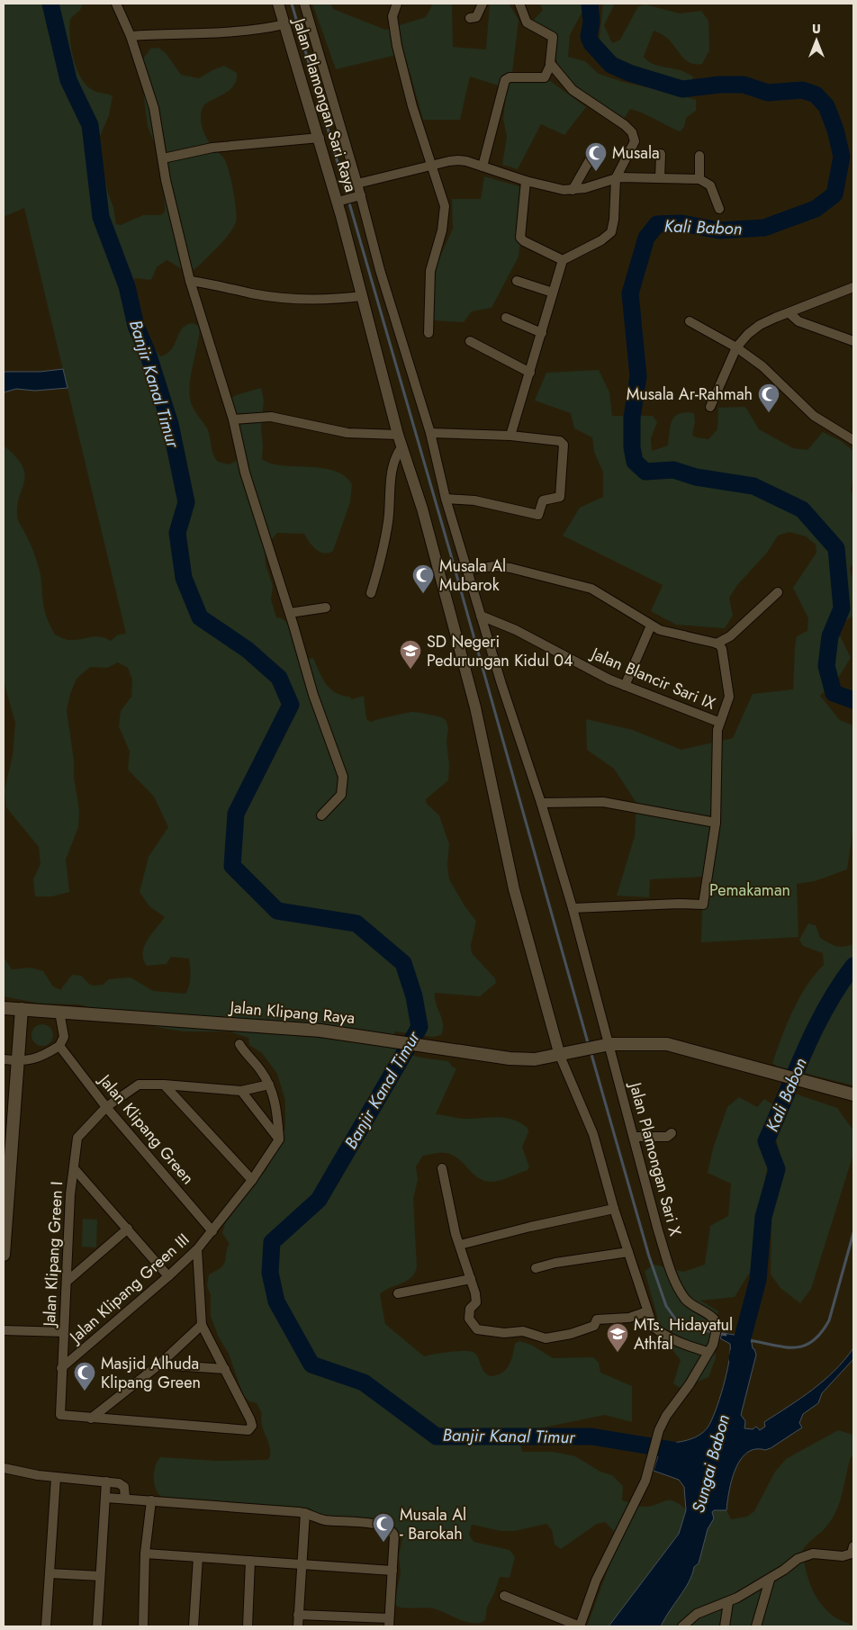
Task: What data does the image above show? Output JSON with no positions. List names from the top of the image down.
{
  "streets": {
    "main road": ["Jalan Klipang Raya"],
    "street": [
      "Jalan Plamongan Sari Raya",
      "Jalan Blancir Sari IX",
      "Jalan Klipang Green",
      "Jalan Plamongan Sari X",
      "Jalan Klipang Green I",
      "Jalan Klipang Green III"
    ]
  },
  "crossings": [
    ["Jalan Plamongan Sari Raya", "Jalan Klipang Raya"],
    ["Jalan Blancir Sari IX", "Jalan Plamongan Sari X"],
    ["Jalan Klipang Raya", "Jalan Plamongan Sari X"],
    ["Jalan Klipang Green", "Jalan Klipang Green I"],
    ["Jalan Klipang Green", "Jalan Klipang Green III"],
    ["Jalan Klipang Green I", "Jalan Klipang Green III"]
  ],
  "water": ["Kali Babon", "Banjir Kanal Timur", "Sungai Babon"],
  "parks": ["Pemakaman"],
  "places": {
    "mosque": [
      "Musala",
      "Musala Ar-Rahmah",
      "Musala Al Mubarok",
      "Masjid Alhuda Klipang Green",
      "Musala Al - Barokah"
    ],
    "school or university": ["SD Negeri Pedurungan Kidul 04", "MTs. Hidayatul Athfal"]
  },
  "north": "top"
}
